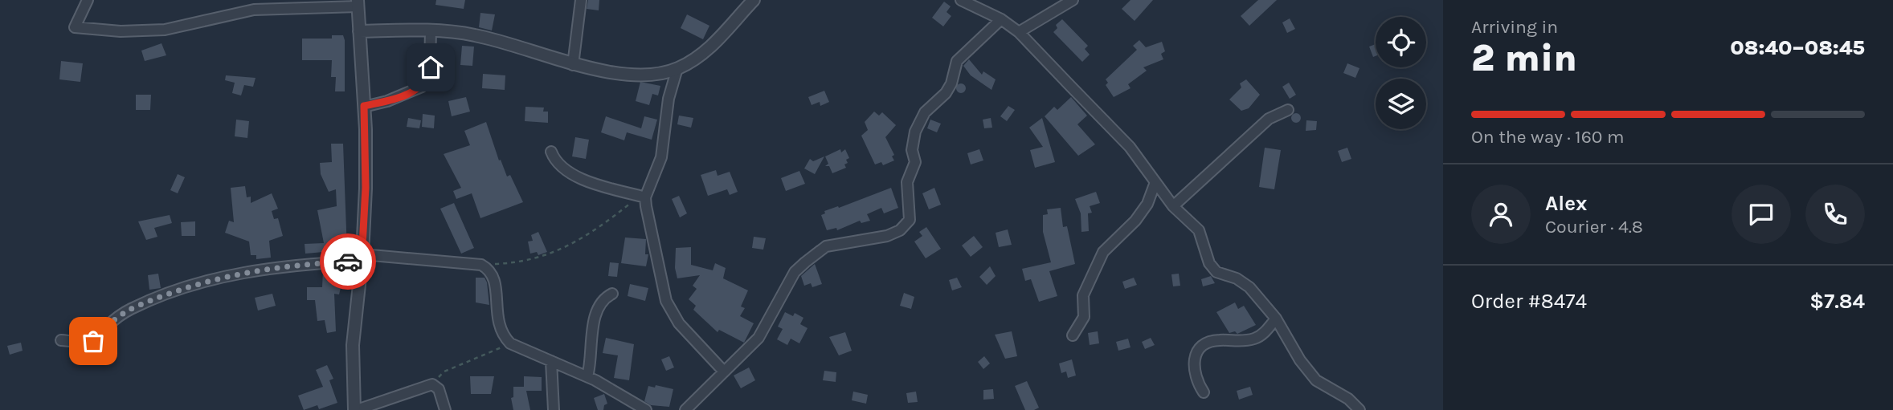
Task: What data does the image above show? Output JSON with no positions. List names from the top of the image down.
{
  "page": {
    "heading": ["2 min", "Arriving in", "08:40–08:45"],
    "panel": [
      "Alex",
      "Courier · 4.8",
      "Order #8474",
      "$7.84"
    ],
    "bar": "On the way · 160 m"
  }
}
